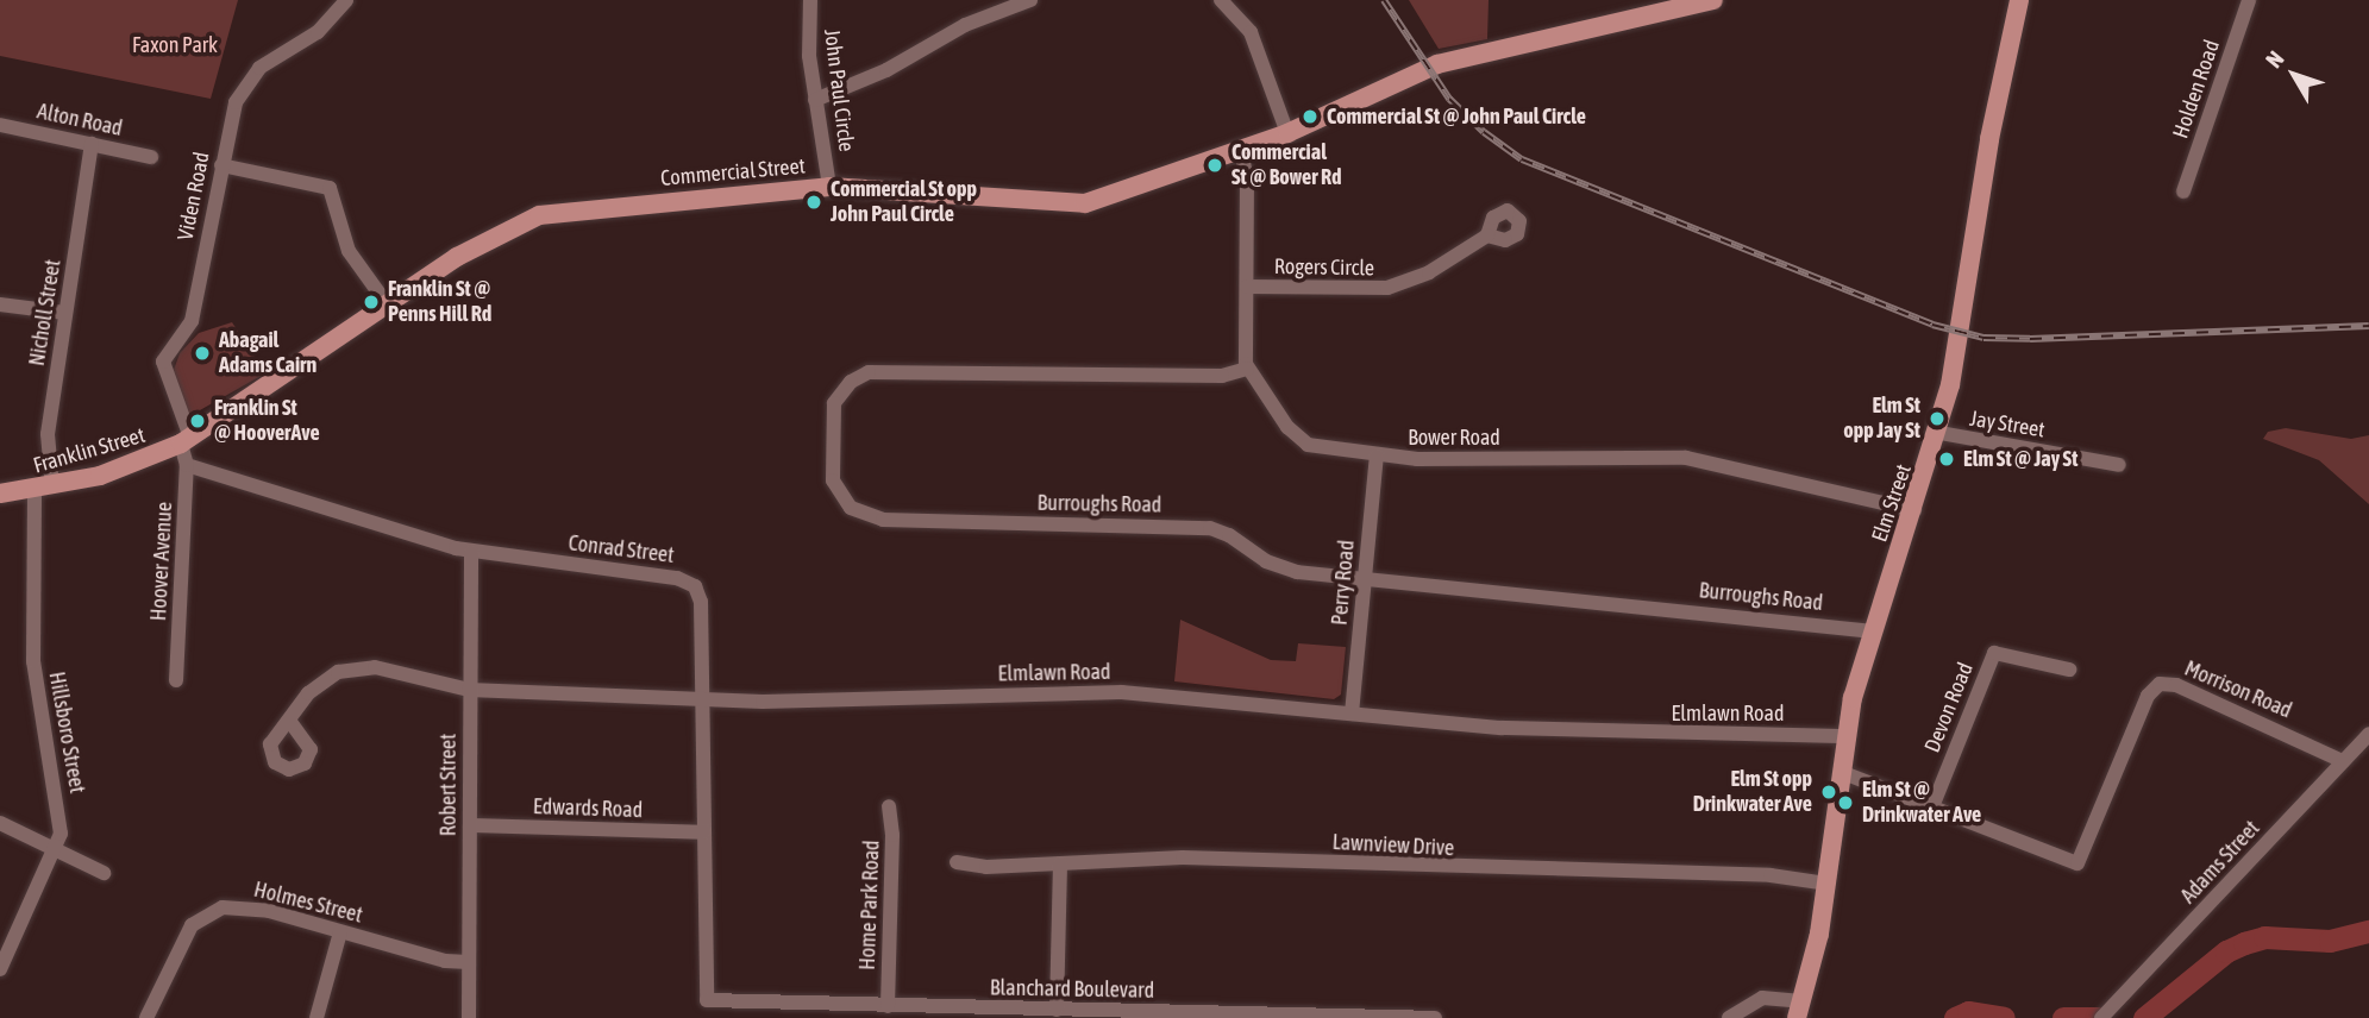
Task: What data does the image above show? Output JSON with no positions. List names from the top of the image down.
{
  "streets": {
    "main road": ["Commercial Street", "Franklin Street", "Elm Street"],
    "street": [
      "Holden Road",
      "John Paul Circle",
      "Alton Road",
      "Viden Road",
      "Rogers Circle",
      "Nicholl Street",
      "Jay Street",
      "Bower Road",
      "Burroughs Road",
      "Conrad Street",
      "Hoover Avenue",
      "Perry Road",
      "Elmlawn Road",
      "Morrison Road",
      "Devon Road",
      "Hillsboro Street",
      "Robert Street",
      "Edwards Road",
      "Lawnview Drive",
      "Adams Street",
      "Holmes Street",
      "Home Park Road",
      "Blanchard Boulevard"
    ]
  },
  "crossings": [
    ["John Paul Circle", "Commercial Street"],
    ["Alton Road", "Nicholl Street"],
    ["Commercial Street", "Franklin Street"],
    ["Viden Road", "Franklin Street"],
    ["Viden Road", "Hoover Avenue"],
    ["Nicholl Street", "Franklin Street"],
    ["Nicholl Street", "Hillsboro Street"],
    ["Jay Street", "Elm Street"],
    ["Bower Road", "Elm Street"],
    ["Bower Road", "Burroughs Road"],
    ["Bower Road", "Perry Road"],
    ["Franklin Street", "Hoover Avenue"],
    ["Franklin Street", "Hillsboro Street"],
    ["Elm Street", "Burroughs Road"],
    ["Elm Street", "Elmlawn Road"],
    ["Elm Street", "Lawnview Drive"],
    ["Burroughs Road", "Perry Road"],
    ["Conrad Street", "Hoover Avenue"],
    ["Conrad Street", "Elmlawn Road"],
    ["Conrad Street", "Robert Street"],
    ["Conrad Street", "Edwards Road"],
    ["Conrad Street", "Blanchard Boulevard"],
    ["Perry Road", "Elmlawn Road"],
    ["Elmlawn Road", "Robert Street"],
    ["Morrison Road", "Devon Road"],
    ["Morrison Road", "Adams Street"],
    ["Robert Street", "Edwards Road"],
    ["Robert Street", "Holmes Street"],
    ["Home Park Road", "Blanchard Boulevard"]
  ],
  "parks": ["Faxon Park"],
  "places": [
    "Commercial St @ John Paul Circle",
    "Commercial St @ Bower Rd",
    "Commercial St opp John Paul Circle",
    "Franklin St @ Penns Hill Rd",
    "Abagail Adams Cairn",
    "Elm St opp Jay St",
    "Franklin St @ HooverAve",
    "Elm St @ Jay St",
    "Elm St opp Drinkwater Ave",
    "Elm St @ Drinkwater Ave"
  ],
  "north": "top left"
}
